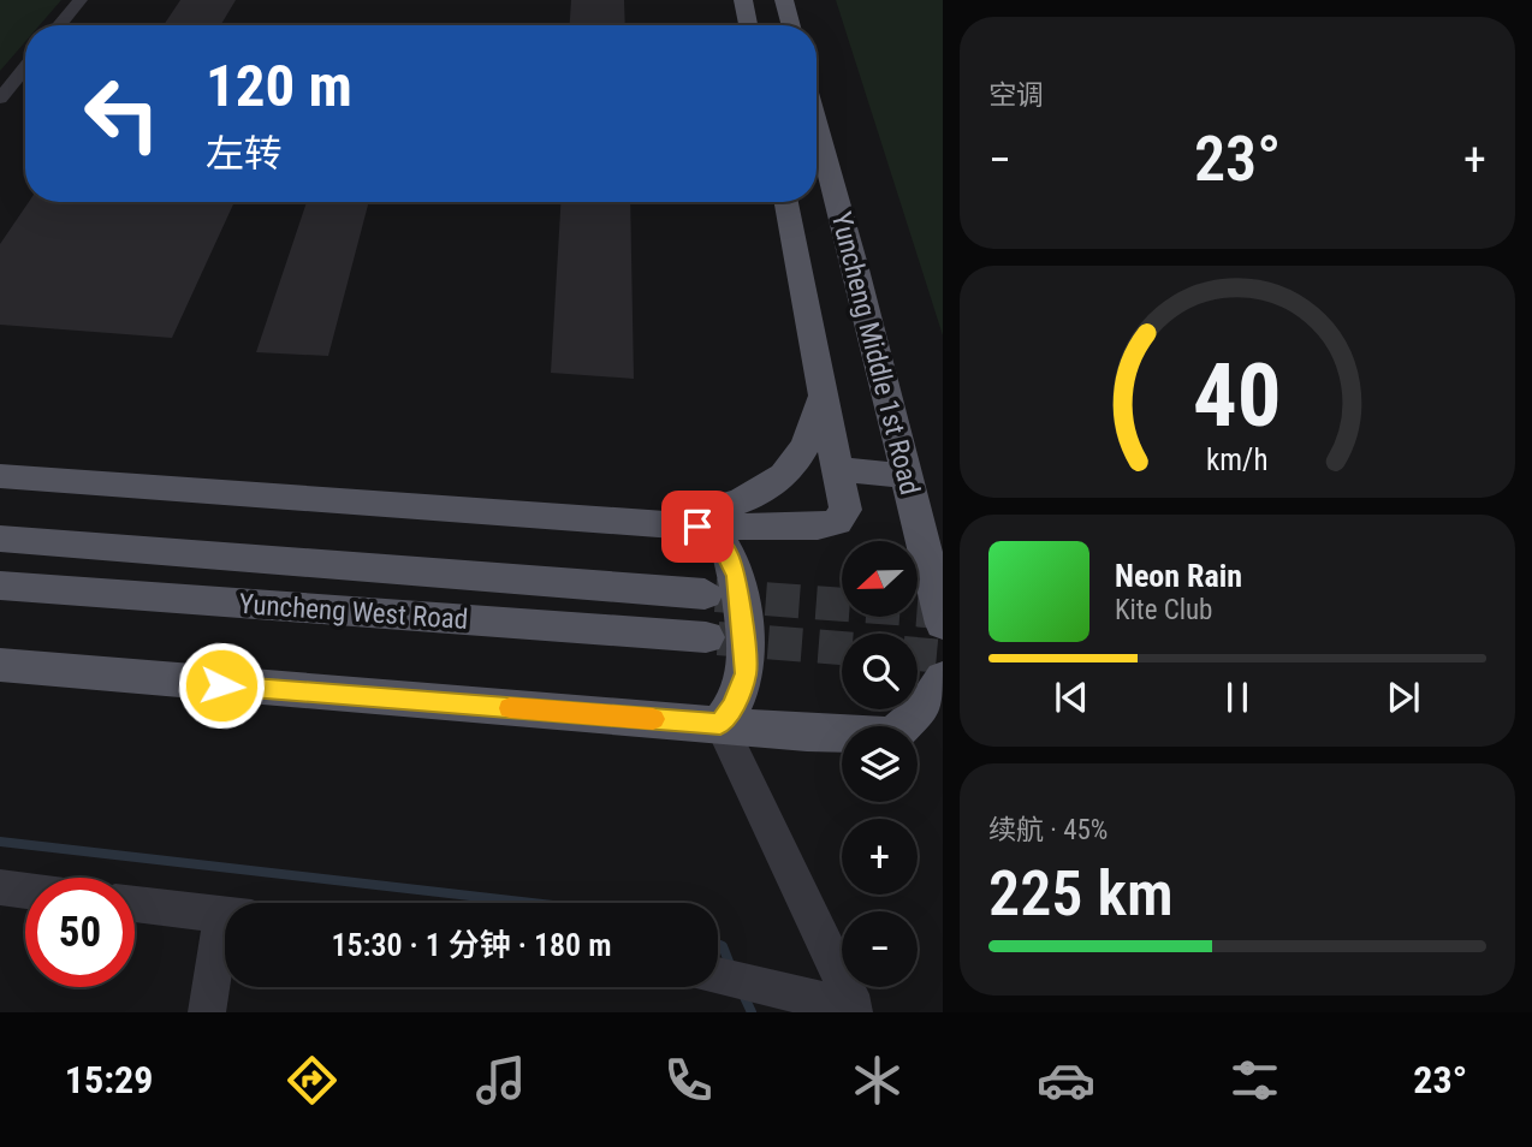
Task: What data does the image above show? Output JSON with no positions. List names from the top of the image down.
{
  "streets": {
    "main road": ["Yuncheng Middle 1st Road", "Yuncheng West Road"]
  },
  "north": "left",
  "page": {
    "tile": [
      "空调",
      ["续航 · 45%", "225 km"]
    ],
    "turn": ["120 m", "左转"],
    "heat": ["−", "23°", "+"],
    "map_buttons": ["+", "−"],
    "song": ["Neon Rain", "Kite Club"],
    "limit": "50",
    "trip": "15:30 · 1 分钟 · 180 m",
    "tabs": ["15:29", "23°"],
    "gauge": ["40", "km/h"]
  }
}
